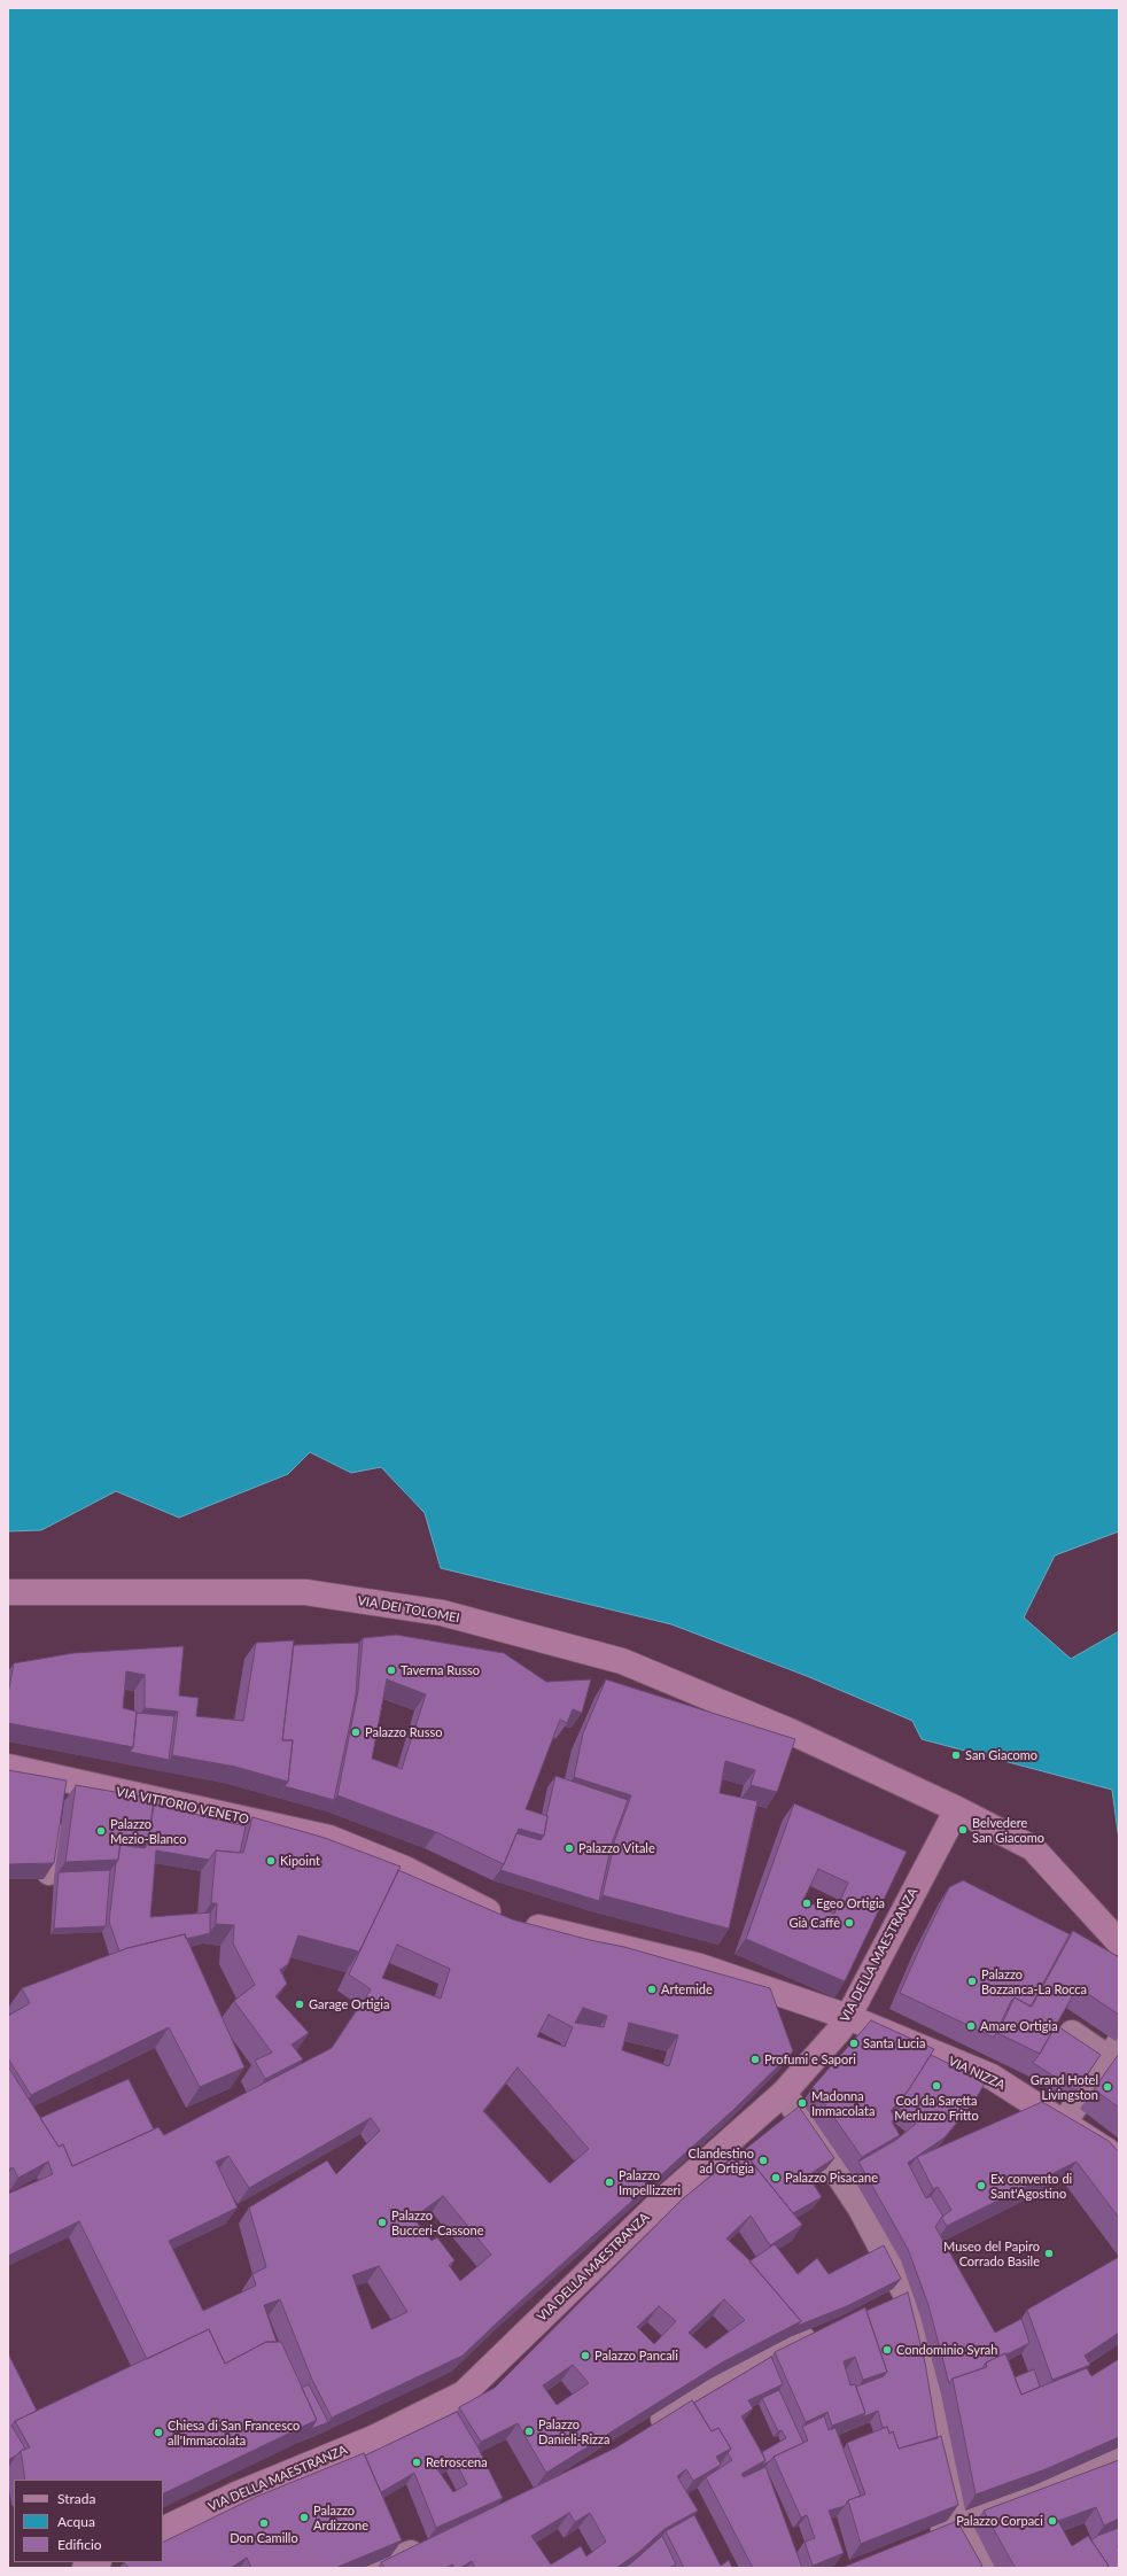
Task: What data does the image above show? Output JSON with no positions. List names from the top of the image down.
{
  "streets": {
    "street": [
      "VIA DEI TOLOMEI",
      "VIA VITTORIO VENETO",
      "VIA DELLA MAESTRANZA",
      "VIA NIZZA"
    ]
  },
  "crossings": [
    ["VIA DEI TOLOMEI", "VIA DELLA MAESTRANZA"],
    ["VIA VITTORIO VENETO", "VIA DELLA MAESTRANZA"],
    ["VIA VITTORIO VENETO", "VIA NIZZA"],
    ["VIA DELLA MAESTRANZA", "VIA NIZZA"]
  ],
  "places": [
    "Taverna Russo",
    "Palazzo Russo",
    "San Giacomo",
    "Belvedere San Giacomo",
    "Palazzo Mezio-Blanco",
    "Palazzo Vitale",
    "Kipoint",
    "Egeo Ortigia",
    "Già Caffè",
    "Palazzo Bozzanca-La Rocca",
    "Artemide",
    "Garage Ortigia",
    "Amare Ortigia",
    "Santa Lucia",
    "Profumi e Sapori",
    "Cod da Saretta Merluzzo Fritto",
    "Grand Hotel Livingston",
    "Madonna Immacolata",
    "Clandestino ad Ortigia",
    "Palazzo Pisacane",
    "Palazzo Impellizzeri",
    "Ex convento di Sant'Agostino",
    "Palazzo Bucceri-Cassone",
    "Museo del Papiro Corrado Basile",
    "Condominio Syrah",
    "Palazzo Pancali",
    "Palazzo Danieli-Rizza",
    "Chiesa di San Francesco all'Immacolata",
    "Retroscena",
    "Palazzo Ardizzone",
    "Palazzo Corpaci",
    "Don Camillo"
  ],
  "legend": ["Strada", "Acqua", "Edificio"]
}
